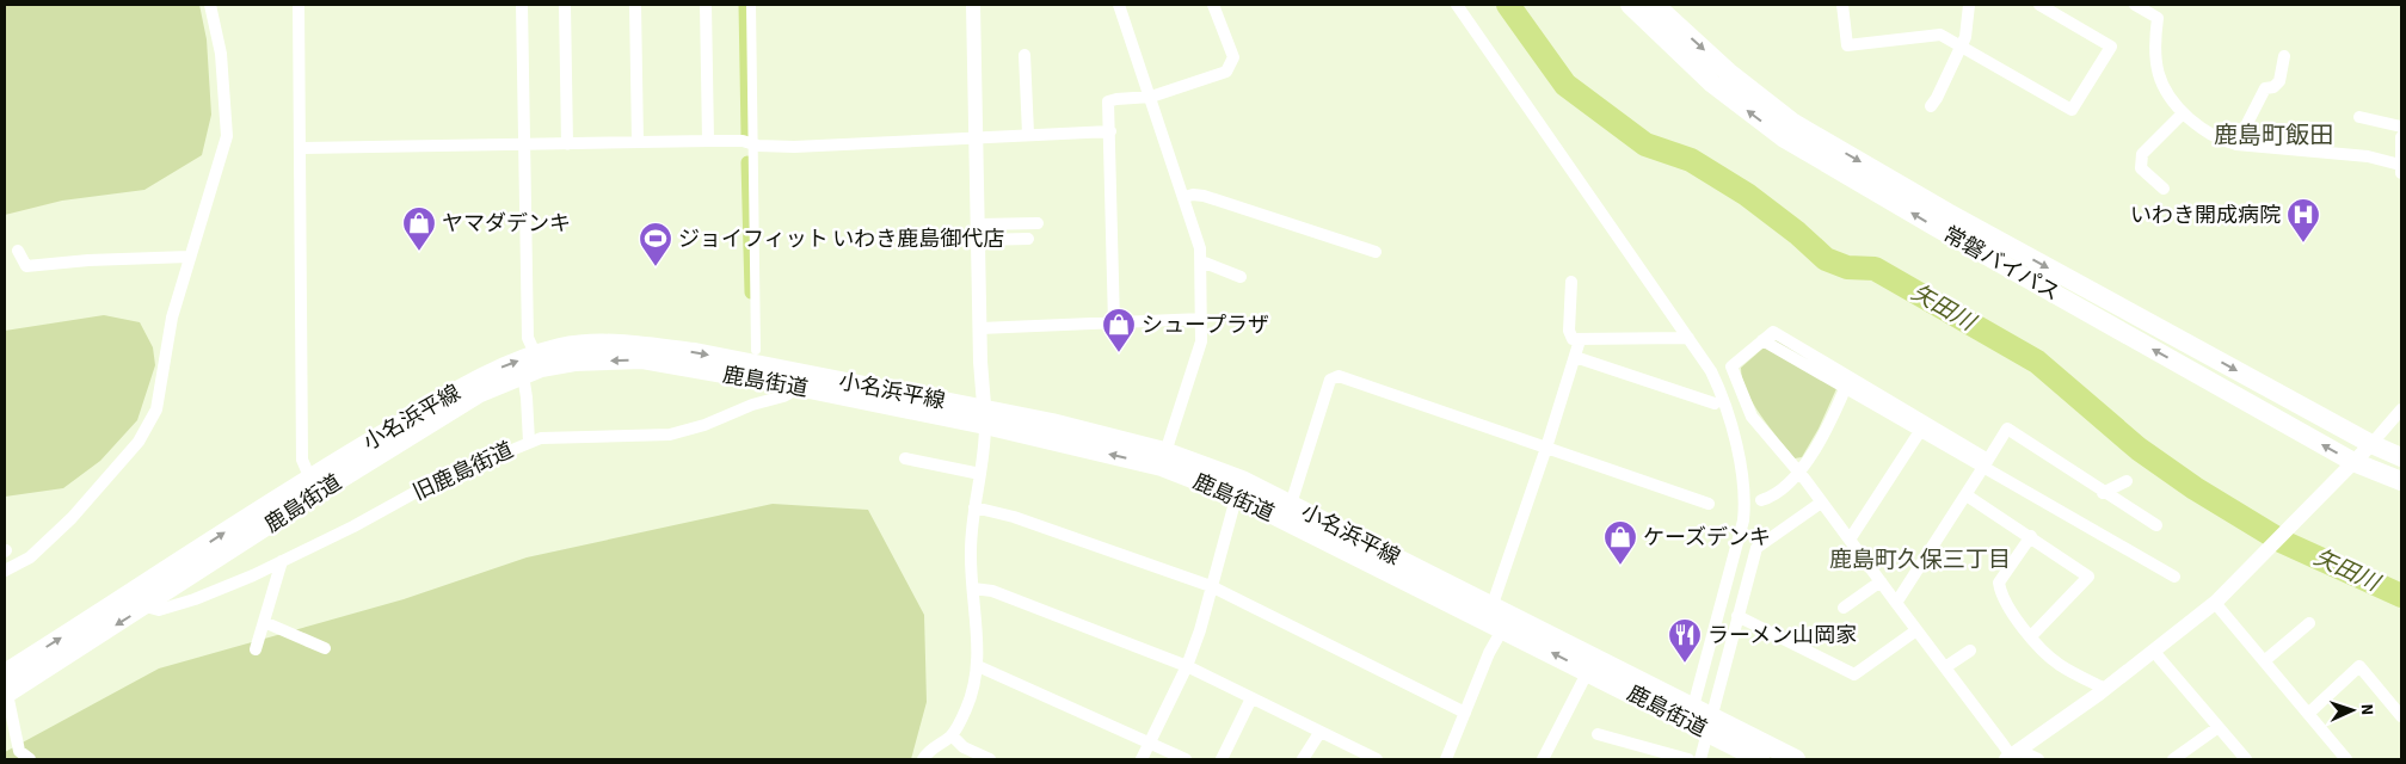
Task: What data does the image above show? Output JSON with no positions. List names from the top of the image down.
{
  "streets": {
    "main road": ["常磐バイパス", "鹿島街道", "小名浜平線"],
    "street": ["旧鹿島街道"]
  },
  "crossings": [
    ["鹿島街道", "小名浜平線"],
    ["鹿島街道", "旧鹿島街道"]
  ],
  "one_way": ["鹿島街道", "小名浜平線"],
  "districts": ["鹿島町飯田", "鹿島町久保三丁目"],
  "water": ["矢田川"],
  "places": {
    "hospital": ["いわき開成病院"],
    "shop": ["ヤマダデンキ", "シュープラザ", "ケーズデンキ"],
    "sports": ["ジョイフィット いわき鹿島御代店"],
    "restaurant": ["ラーメン山岡家"]
  },
  "north": "right"
}
